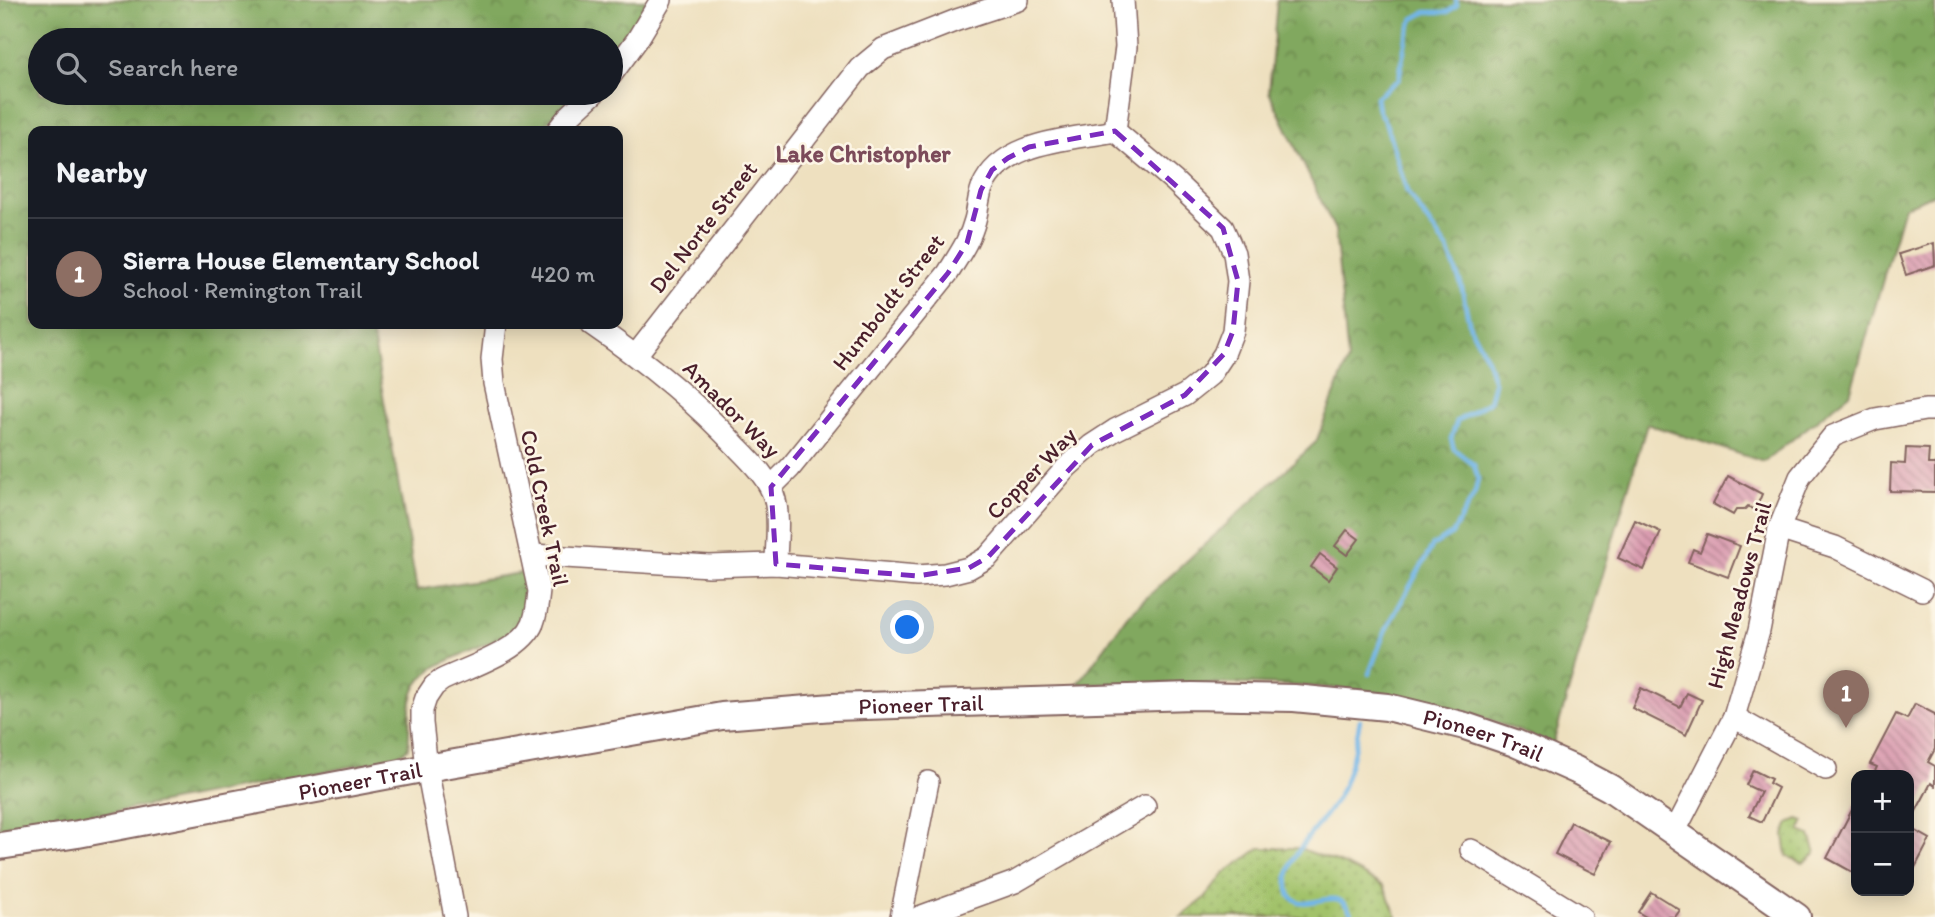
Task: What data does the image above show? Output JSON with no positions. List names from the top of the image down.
{
  "streets": {
    "main road": ["Pioneer Trail"],
    "street": [
      "Del Norte Street",
      "Humboldt Street",
      "Amador Way",
      "Copper Way",
      "Cold Creek Trail",
      "High Meadows Trail"
    ]
  },
  "crossings": [
    ["Del Norte Street", "Amador Way"],
    ["Humboldt Street", "Amador Way"],
    ["Humboldt Street", "Copper Way"],
    ["Amador Way", "Copper Way"],
    ["Copper Way", "Cold Creek Trail"],
    ["Cold Creek Trail", "Pioneer Trail"],
    ["High Meadows Trail", "Pioneer Trail"]
  ],
  "districts": ["Lake Christopher"],
  "page": {
    "search": "Search here",
    "heading": "Nearby",
    "list": [
      {
        "mark": "1",
        "name": "Sierra House Elementary School",
        "note": "School · Remington Trail",
        "value": "420 m"
      }
    ],
    "pins": "1",
    "map_buttons": ["+", "−"]
  }
}
